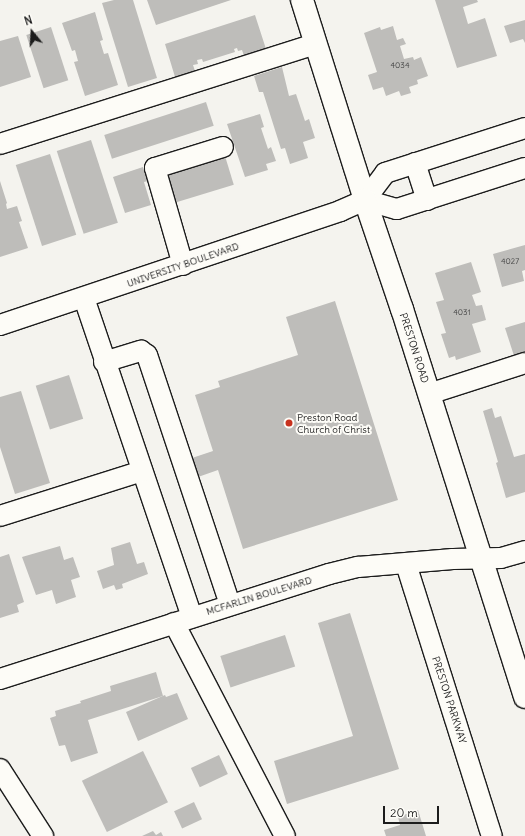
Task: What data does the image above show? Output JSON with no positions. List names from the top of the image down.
{
  "streets": {
    "main road": ["PRESTON ROAD"],
    "street": ["UNIVERSITY BOULEVARD", "MCFARLIN BOULEVARD", "PRESTON PARKWAY"]
  },
  "crossings": [
    ["UNIVERSITY BOULEVARD", "PRESTON ROAD"],
    ["PRESTON ROAD", "MCFARLIN BOULEVARD"],
    ["MCFARLIN BOULEVARD", "PRESTON PARKWAY"]
  ],
  "places": ["Preston Road Church of Christ"],
  "house_numbers": ["4034", "4027", "4031"],
  "scale_bar": "20 m",
  "north": "top"
}
